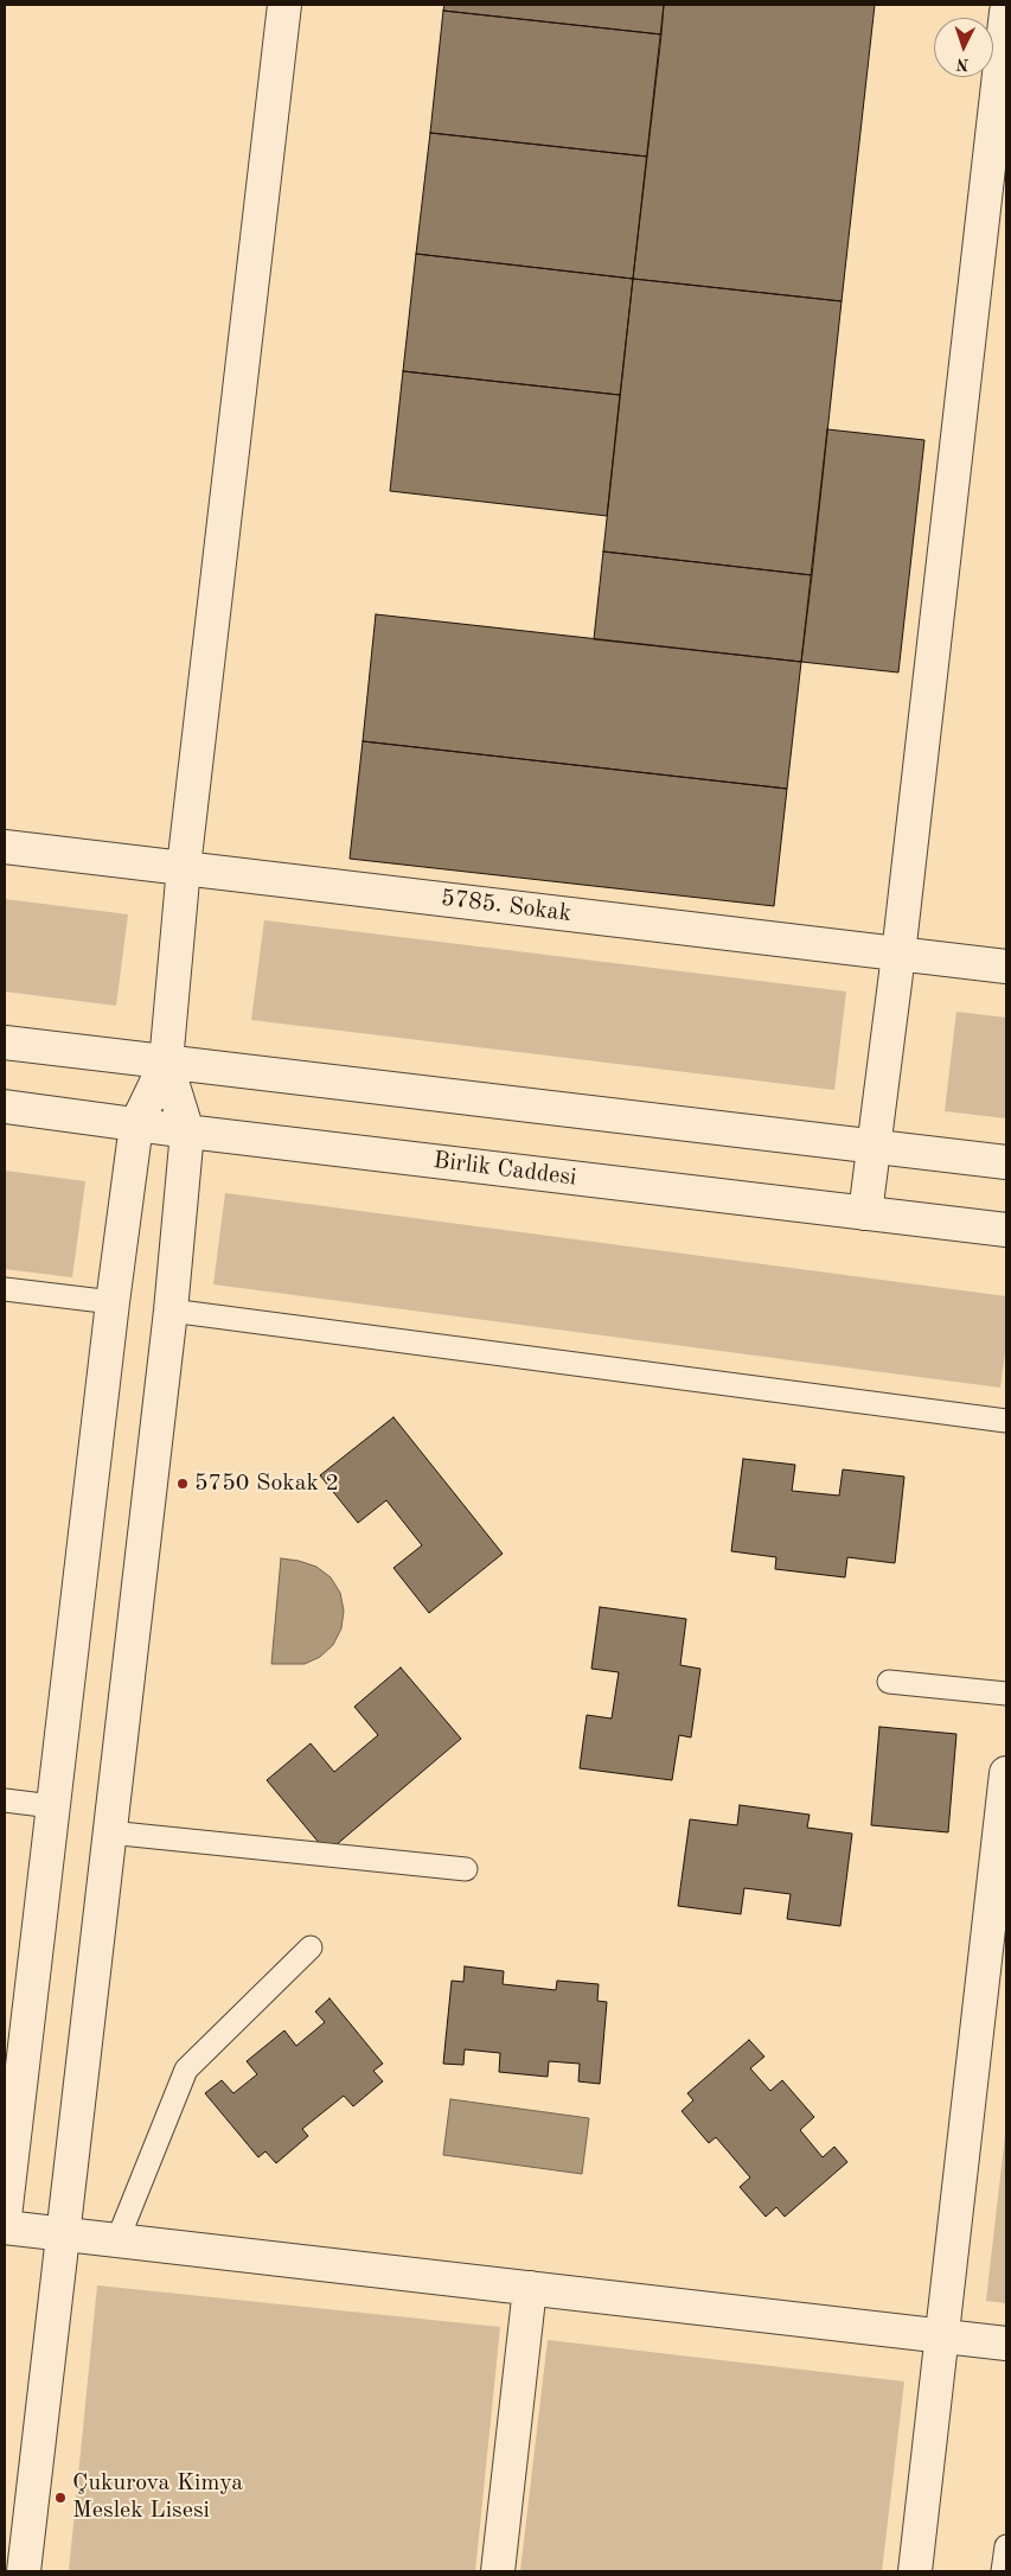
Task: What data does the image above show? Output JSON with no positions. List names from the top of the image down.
{
  "streets": {
    "street": ["5785. Sokak", "Birlik Caddesi"]
  },
  "places": ["5750 Sokak 2", "Çukurova Kimya Meslek Lisesi"],
  "north": "bottom"
}
